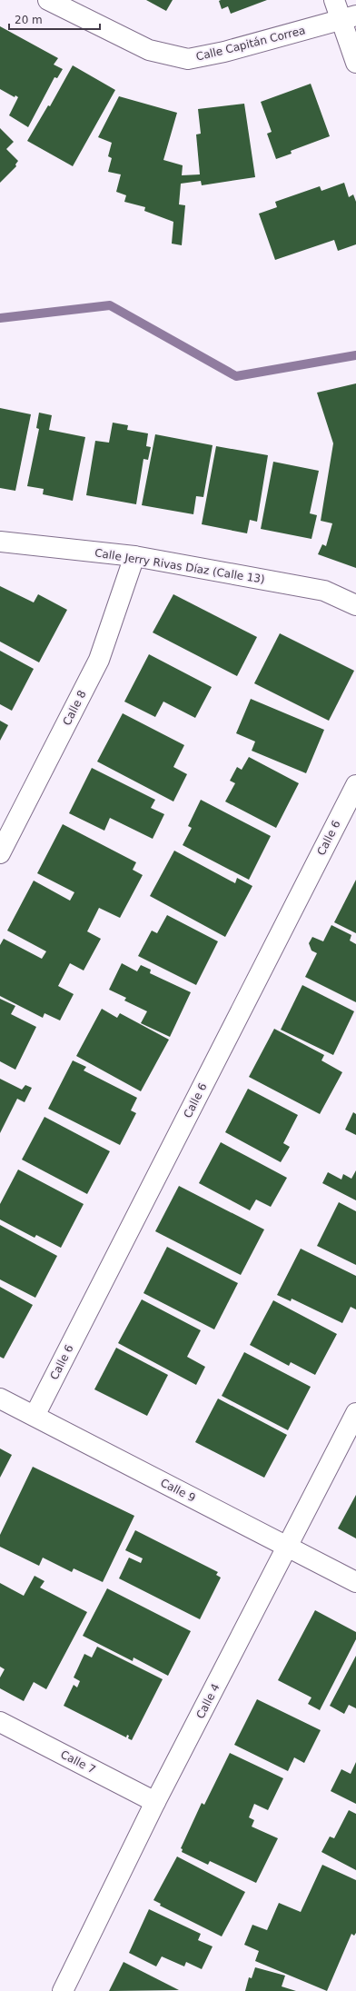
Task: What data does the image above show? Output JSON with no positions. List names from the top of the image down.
{
  "streets": {
    "street": [
      "Calle Capitán Correa",
      "Calle Jerry Rivas Díaz (Calle 13)",
      "Calle 8",
      "Calle 6",
      "Calle 9",
      "Calle 4",
      "Calle 7"
    ]
  },
  "crossings": [
    ["Calle Jerry Rivas Díaz (Calle 13)", "Calle 8"],
    ["Calle 6", "Calle 9"],
    ["Calle 9", "Calle 4"],
    ["Calle 4", "Calle 7"]
  ],
  "scale_bar": "20 m"
}
